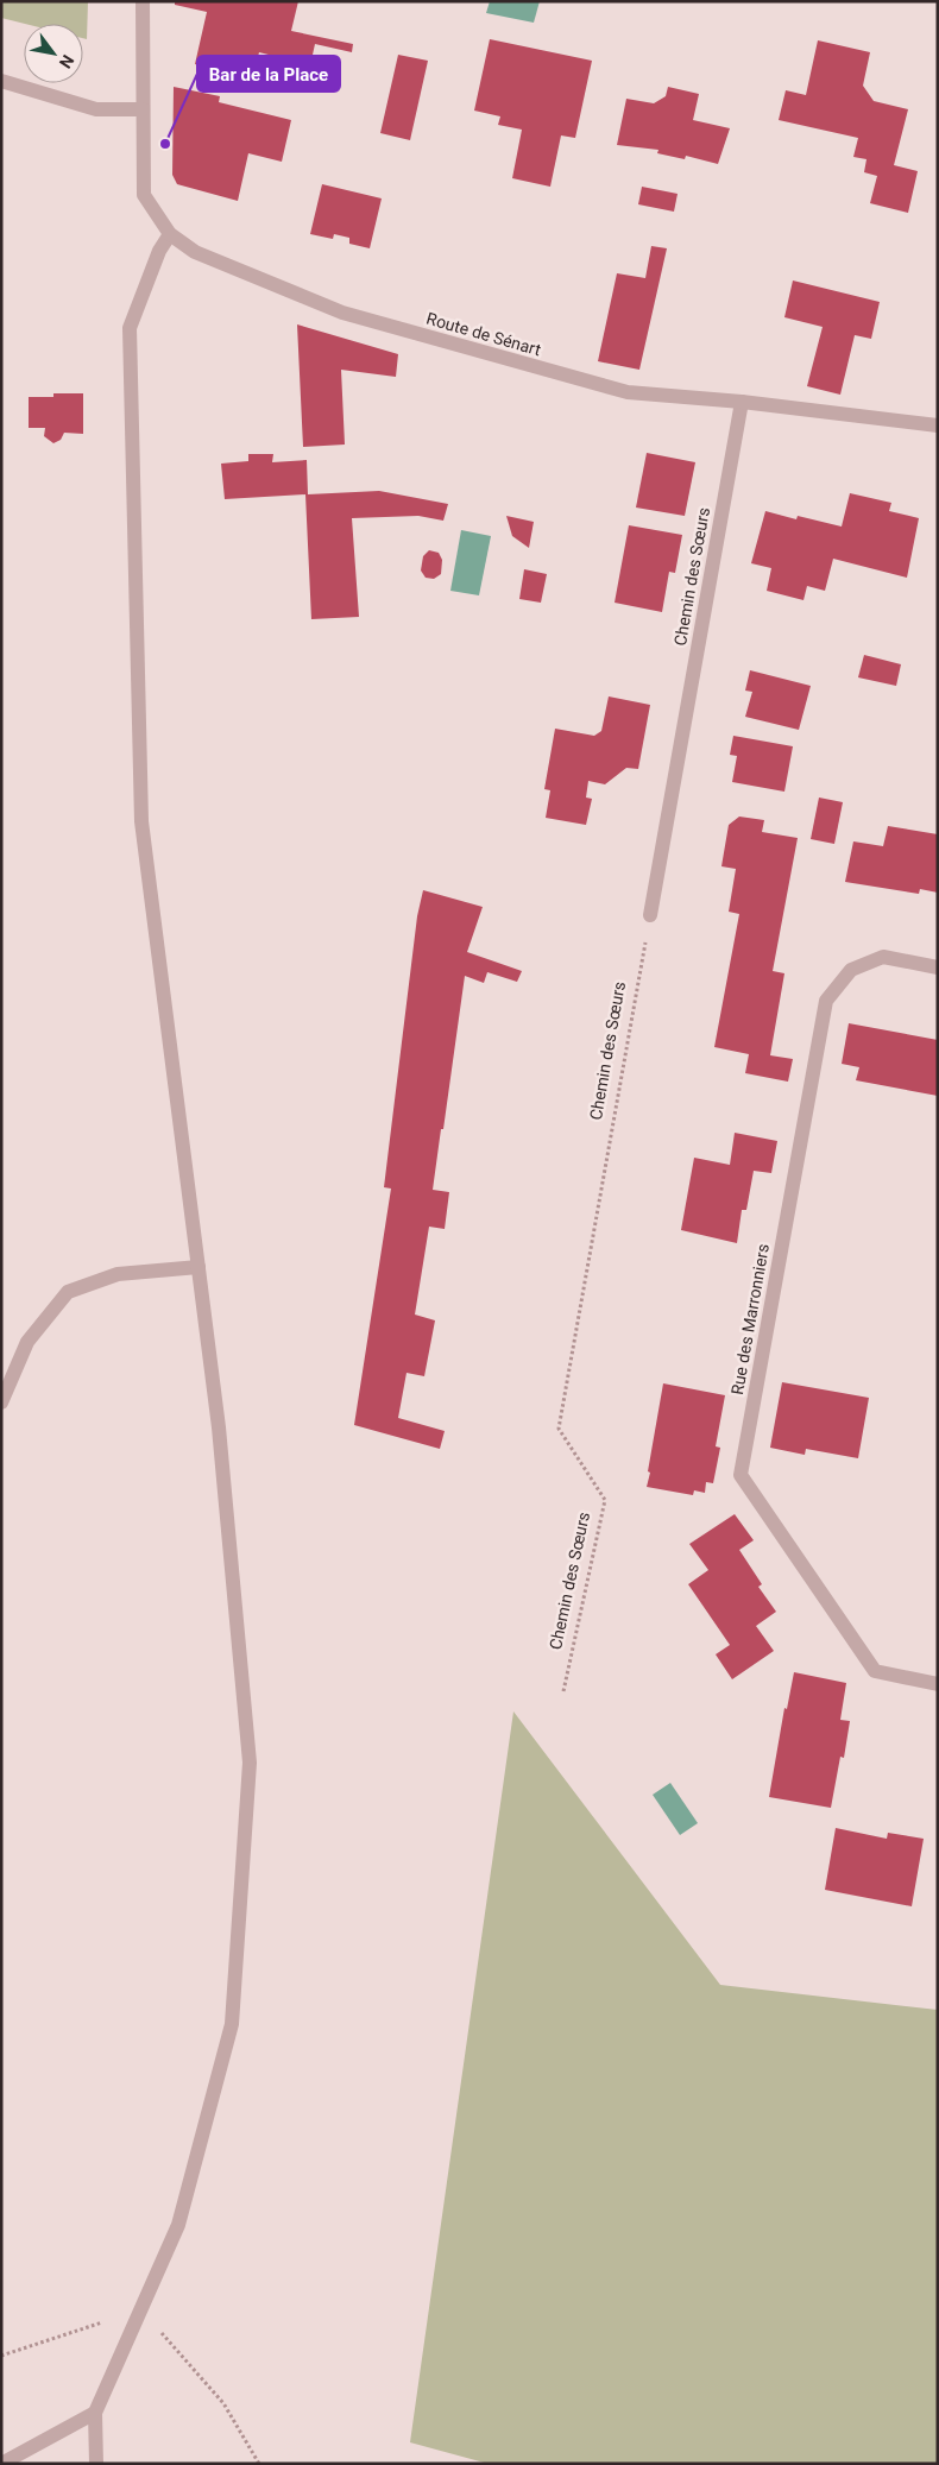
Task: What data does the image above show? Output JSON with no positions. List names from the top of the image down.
{
  "streets": {
    "street": ["Route de Sénart", "Chemin des Sœurs", "Rue des Marronniers"]
  },
  "crossings": [
    ["Route de Sénart", "Chemin des Sœurs"]
  ],
  "places": ["Bar de la Place"],
  "north": "bottom right"
}
